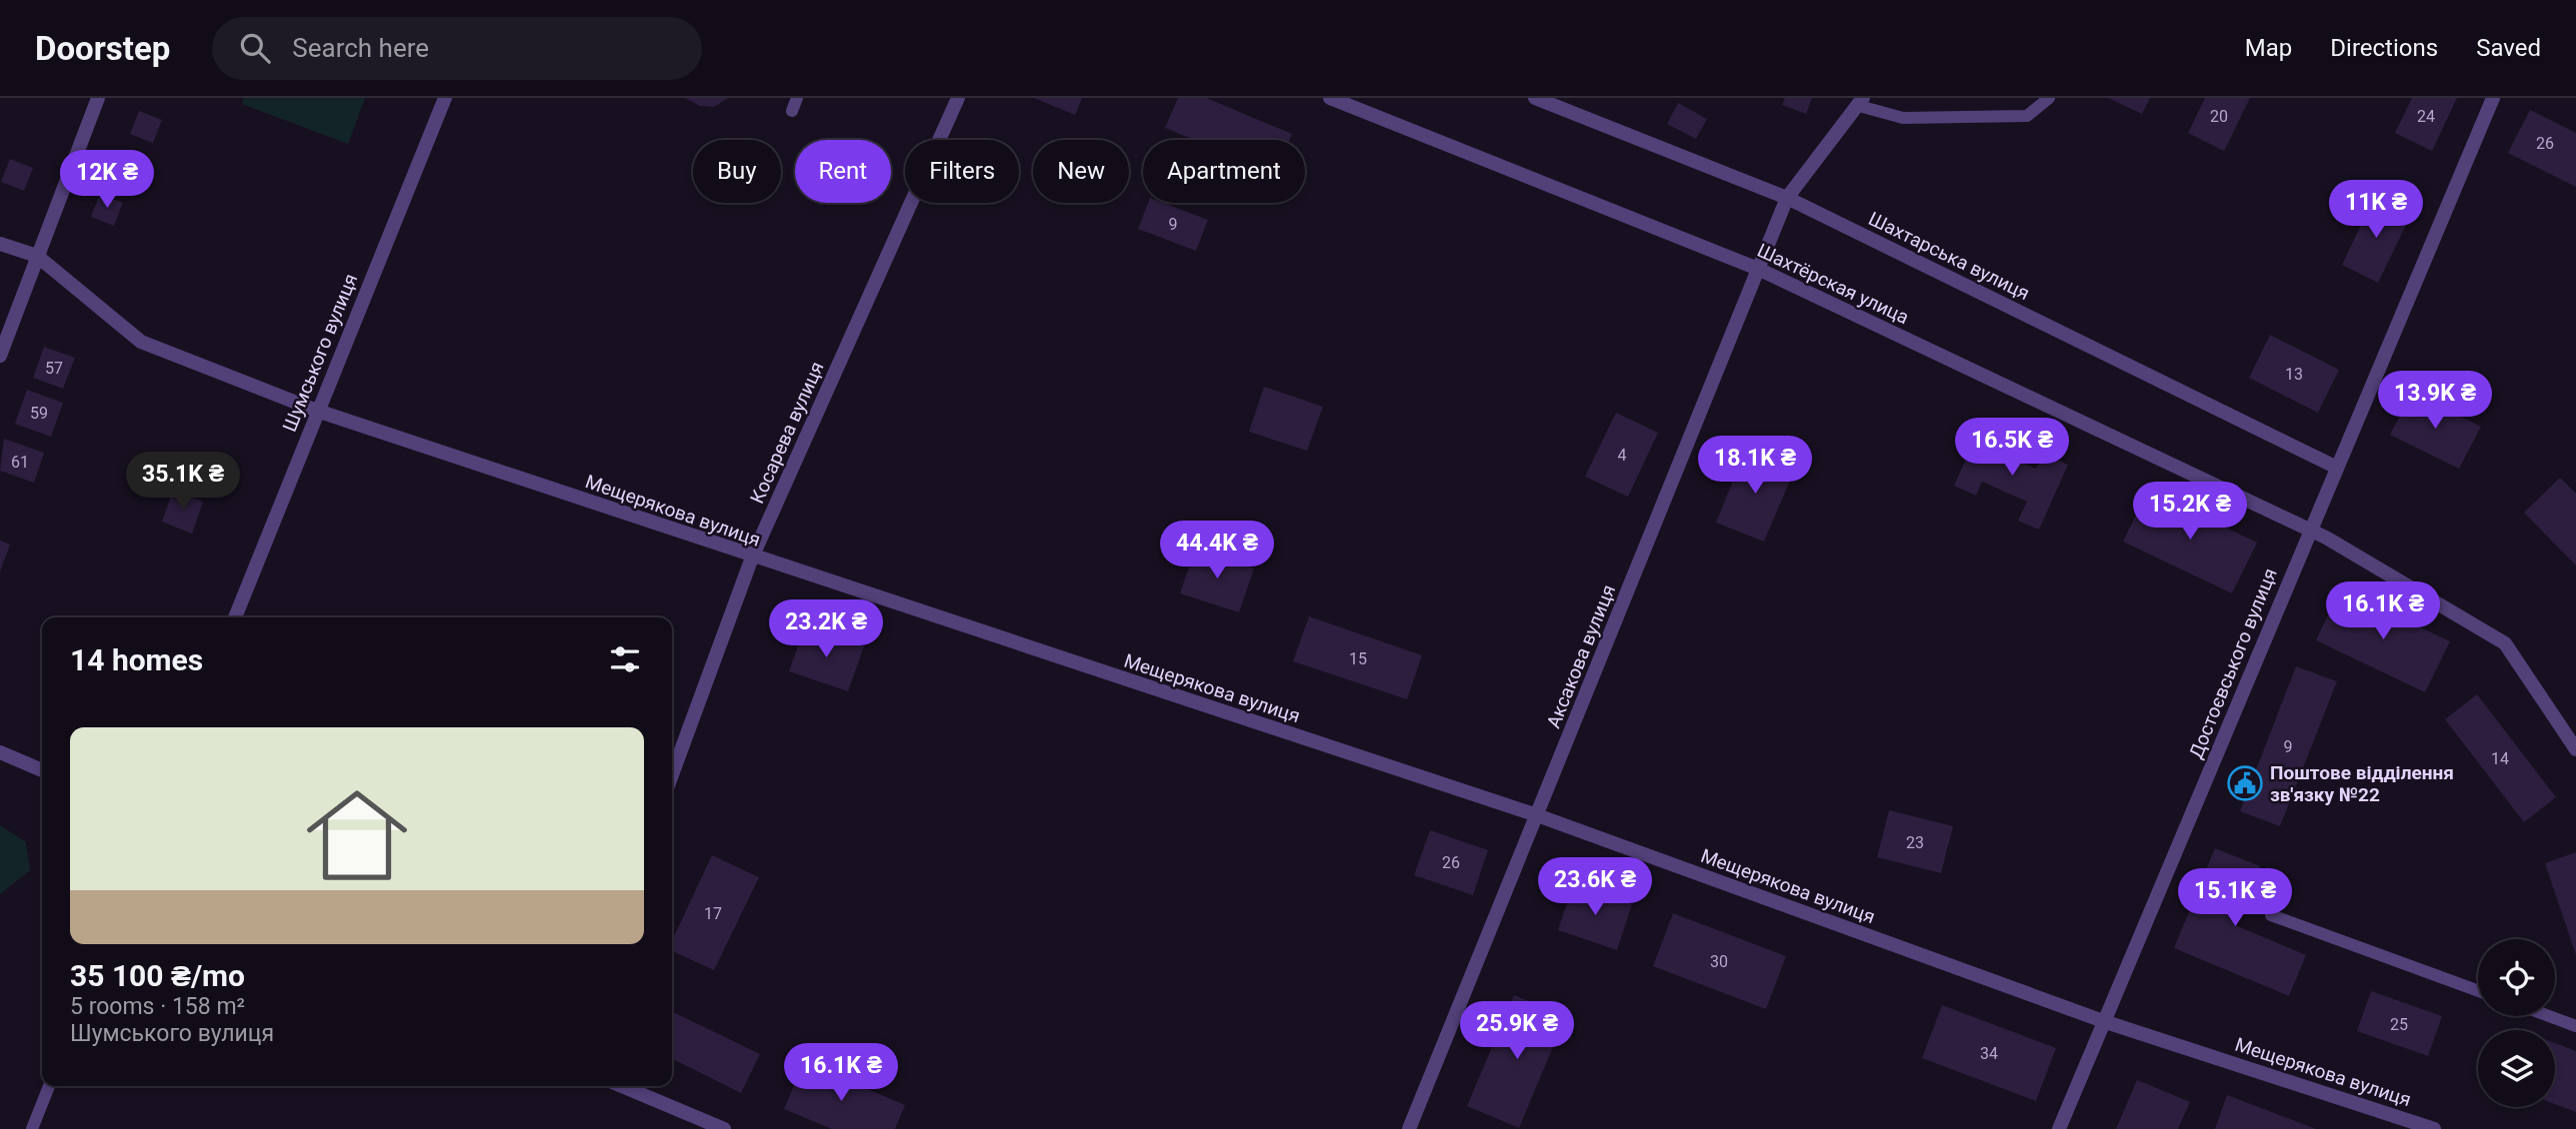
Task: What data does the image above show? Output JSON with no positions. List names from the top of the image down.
{
  "streets": {
    "street": [
      "Шахтарська вулиця",
      "Шахтёрская улица",
      "Шумського вулиця",
      "Косарева вулиця",
      "Мещерякова вулиця",
      "Аксакова вулиця",
      "Достоєвського вулиця"
    ]
  },
  "crossings": [
    ["Шахтарська вулиця", "Аксакова вулиця"],
    ["Шахтарська вулиця", "Достоєвського вулиця"],
    ["Шахтёрская улица", "Аксакова вулиця"],
    ["Шахтёрская улица", "Достоєвського вулиця"],
    ["Шумського вулиця", "Мещерякова вулиця"],
    ["Косарева вулиця", "Мещерякова вулиця"],
    ["Мещерякова вулиця", "Аксакова вулиця"],
    ["Мещерякова вулиця", "Достоєвського вулиця"]
  ],
  "places": {
    "public building": ["Поштове відділення зв'язку №22"]
  },
  "house_numbers": [
    "20",
    "24",
    "26",
    "9",
    "57",
    "13",
    "59",
    "4",
    "61",
    "15",
    "9",
    "14",
    "23",
    "26",
    "17",
    "30",
    "25",
    "34"
  ],
  "page": {
    "header": "Doorstep",
    "search": "Search here",
    "nav": ["Map", "Directions", "Saved"],
    "chip": [
      "Buy",
      "Rent",
      "Filters",
      "New",
      "Apartment"
    ],
    "price": [
      "12K ₴",
      "11K ₴",
      "13.9K ₴",
      "16.5K ₴",
      "18.1K ₴",
      "35.1K ₴",
      "15.2K ₴",
      "44.4K ₴",
      "16.1K ₴",
      "23.2K ₴",
      "23.6K ₴",
      "15.1K ₴",
      "25.9K ₴",
      "16.1K ₴"
    ],
    "heading": "14 homes",
    "list": [
      {
        "name": "35 100 ₴/mo",
        "note": "5 rooms · 158 m² · Шумського вулиця"
      }
    ]
  }
}
